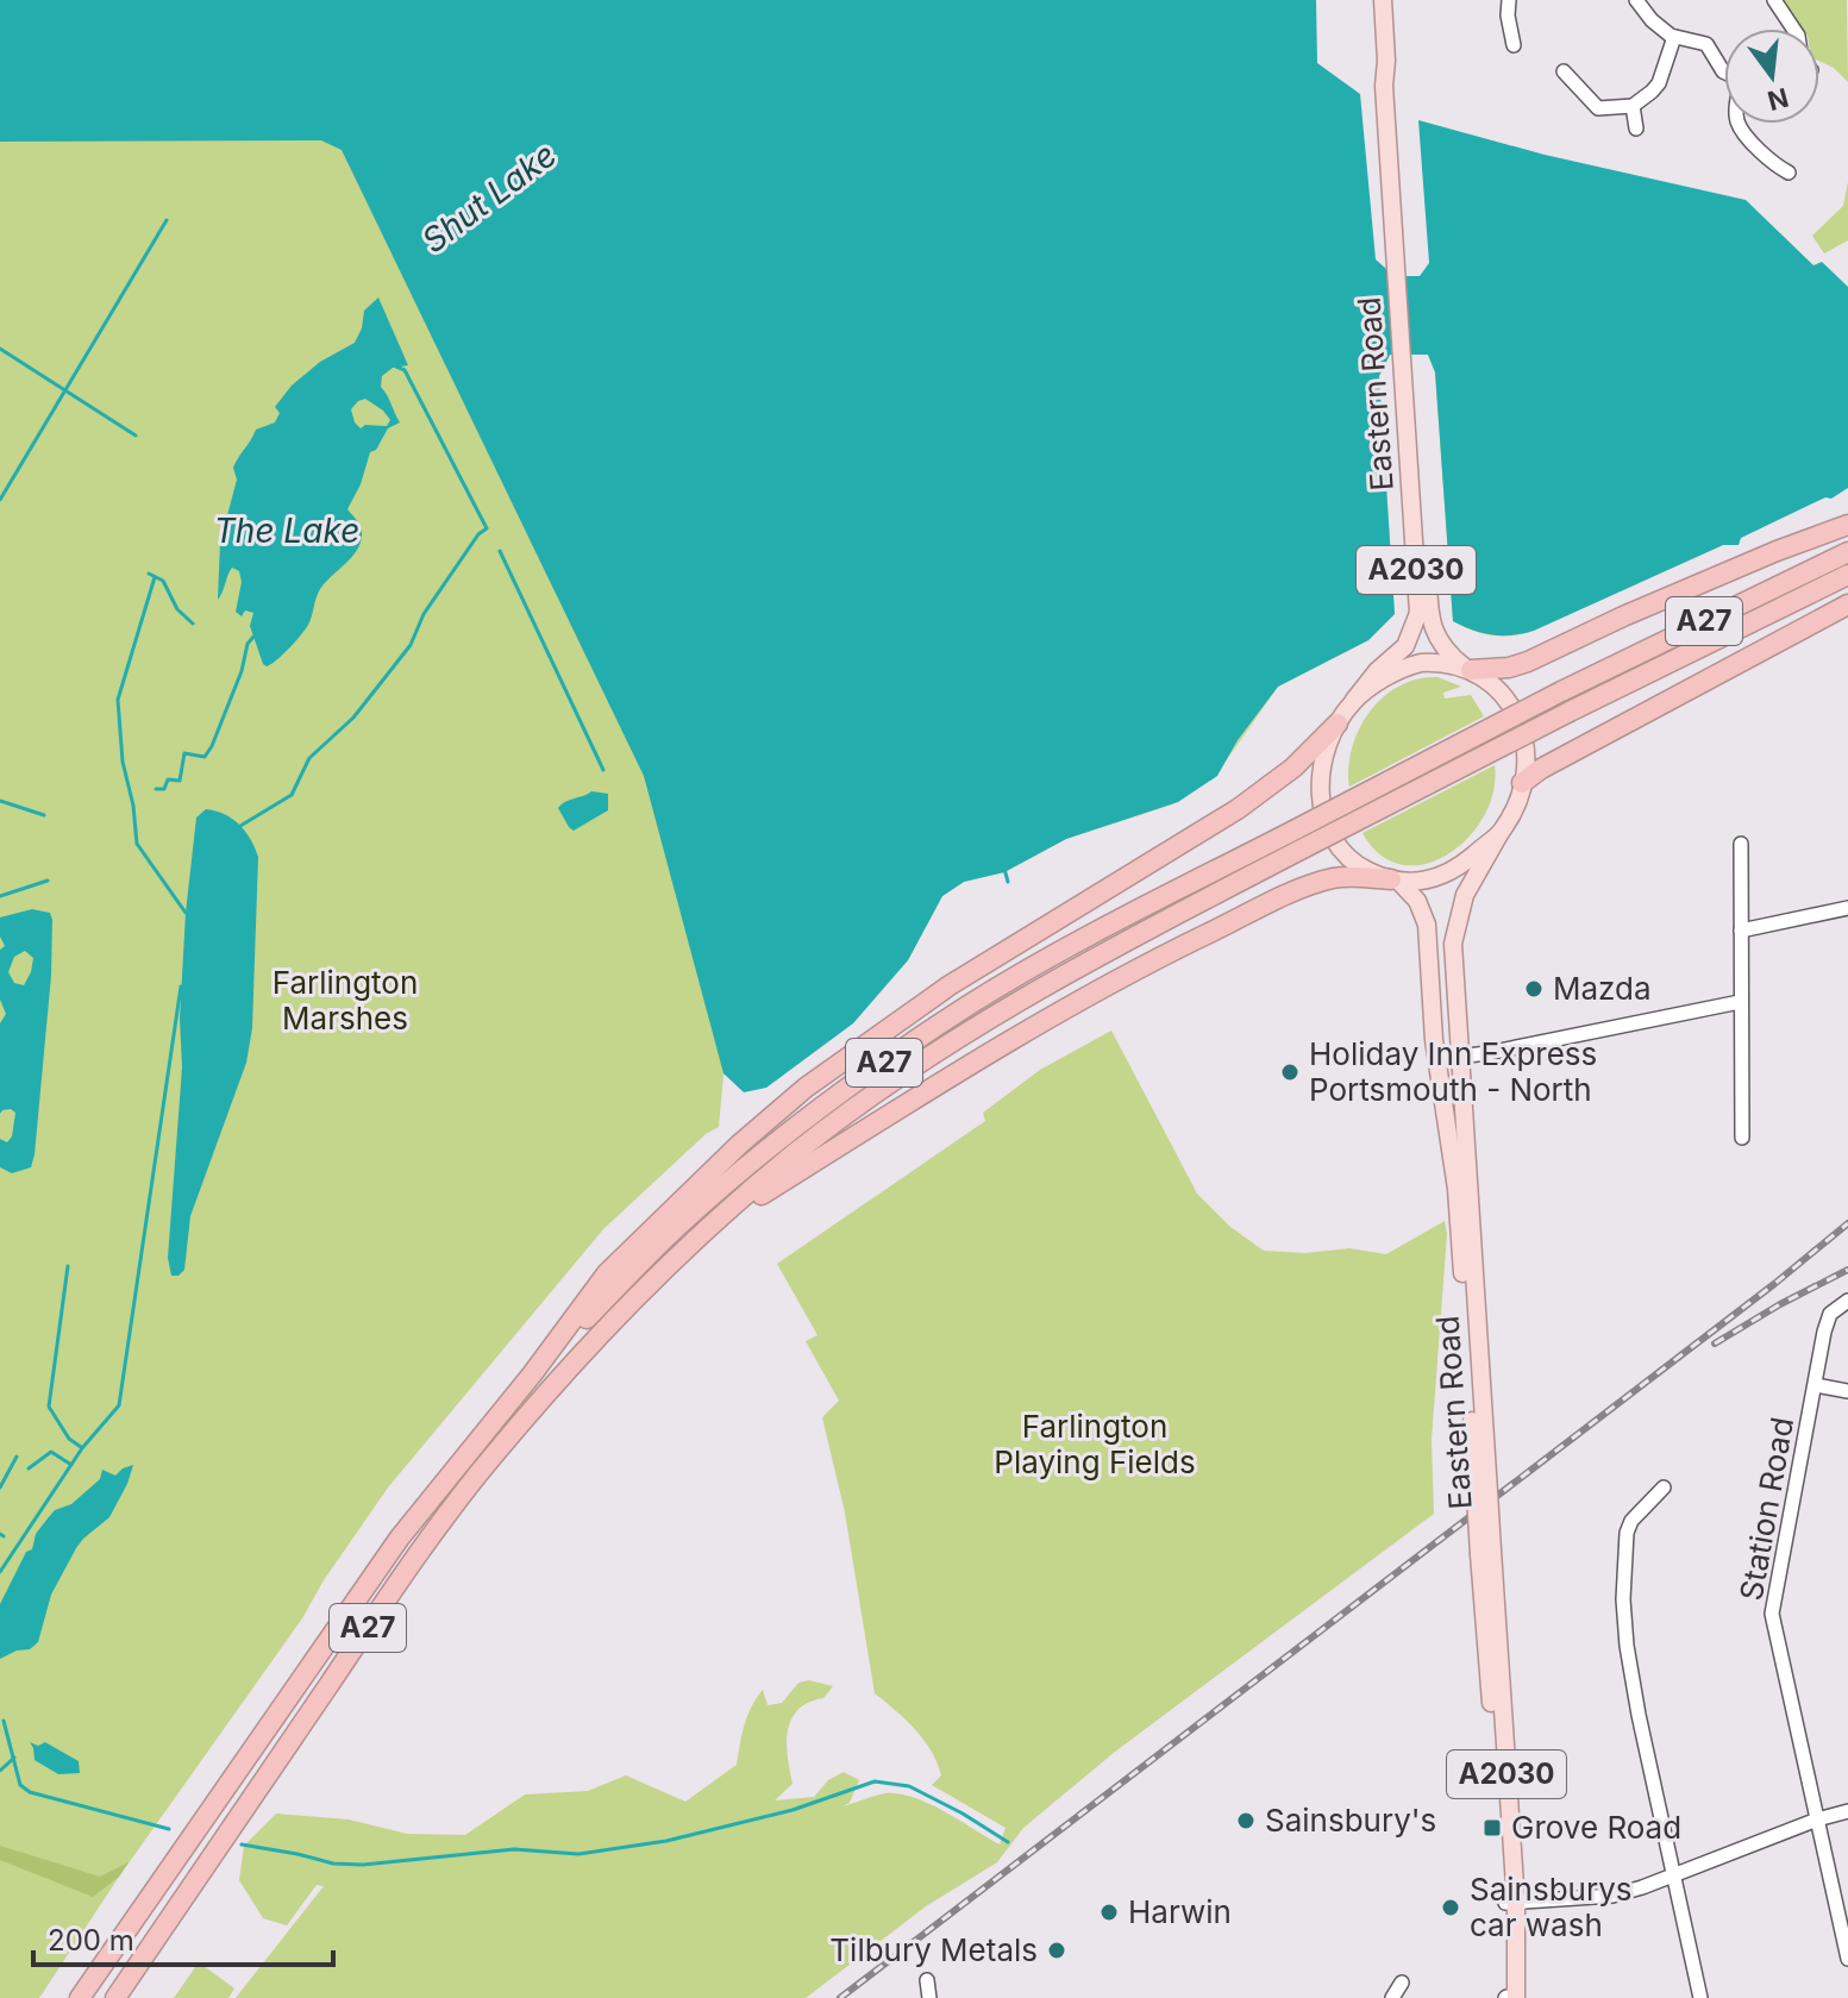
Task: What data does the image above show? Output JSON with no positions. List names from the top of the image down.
{
  "streets": {
    "highway": ["A27"],
    "main road": ["Eastern Road", "A2030"],
    "street": ["Station Road"]
  },
  "water": ["Shut Lake", "The Lake"],
  "parks": ["Farlington Marshes", "Farlington Playing Fields"],
  "places": {
    "other": [
      "Mazda",
      "Holiday Inn Express Portsmouth - North",
      "Sainsbury's",
      "Sainsburys car wash",
      "Harwin",
      "Tilbury Metals"
    ],
    "transit": ["Grove Road"]
  },
  "scale_bar": "200 m",
  "north": "bottom"
}
